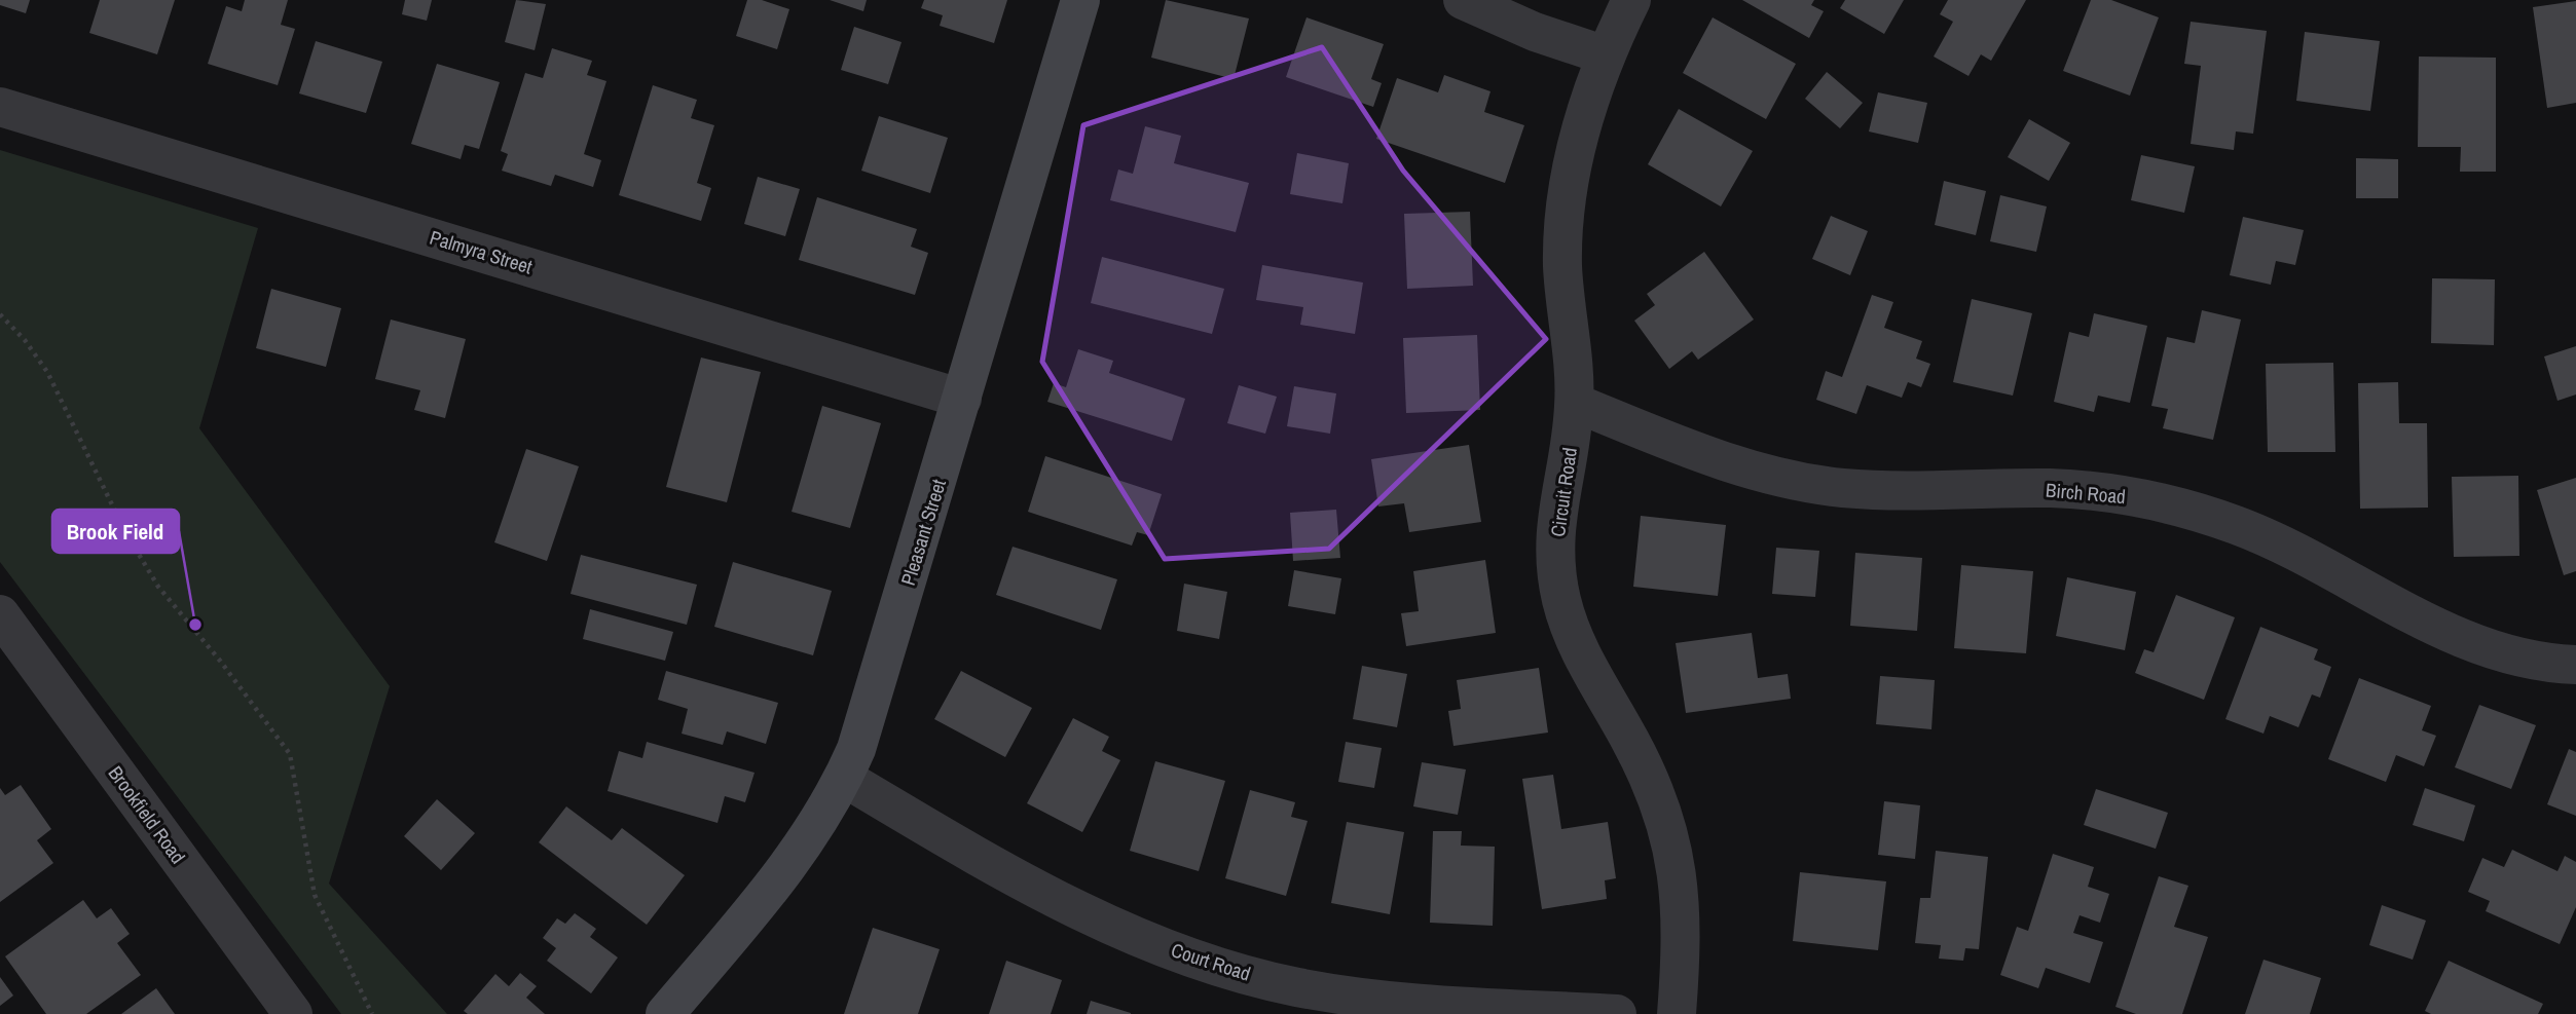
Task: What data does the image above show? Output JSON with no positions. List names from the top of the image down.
{
  "streets": {
    "main road": ["Pleasant Street"],
    "street": [
      "Palmyra Street",
      "Circuit Road",
      "Birch Road",
      "Brookfield Road",
      "Court Road"
    ]
  },
  "crossings": [
    ["Palmyra Street", "Pleasant Street"],
    ["Circuit Road", "Birch Road"],
    ["Pleasant Street", "Court Road"]
  ],
  "places": ["Brook Field"]
}
